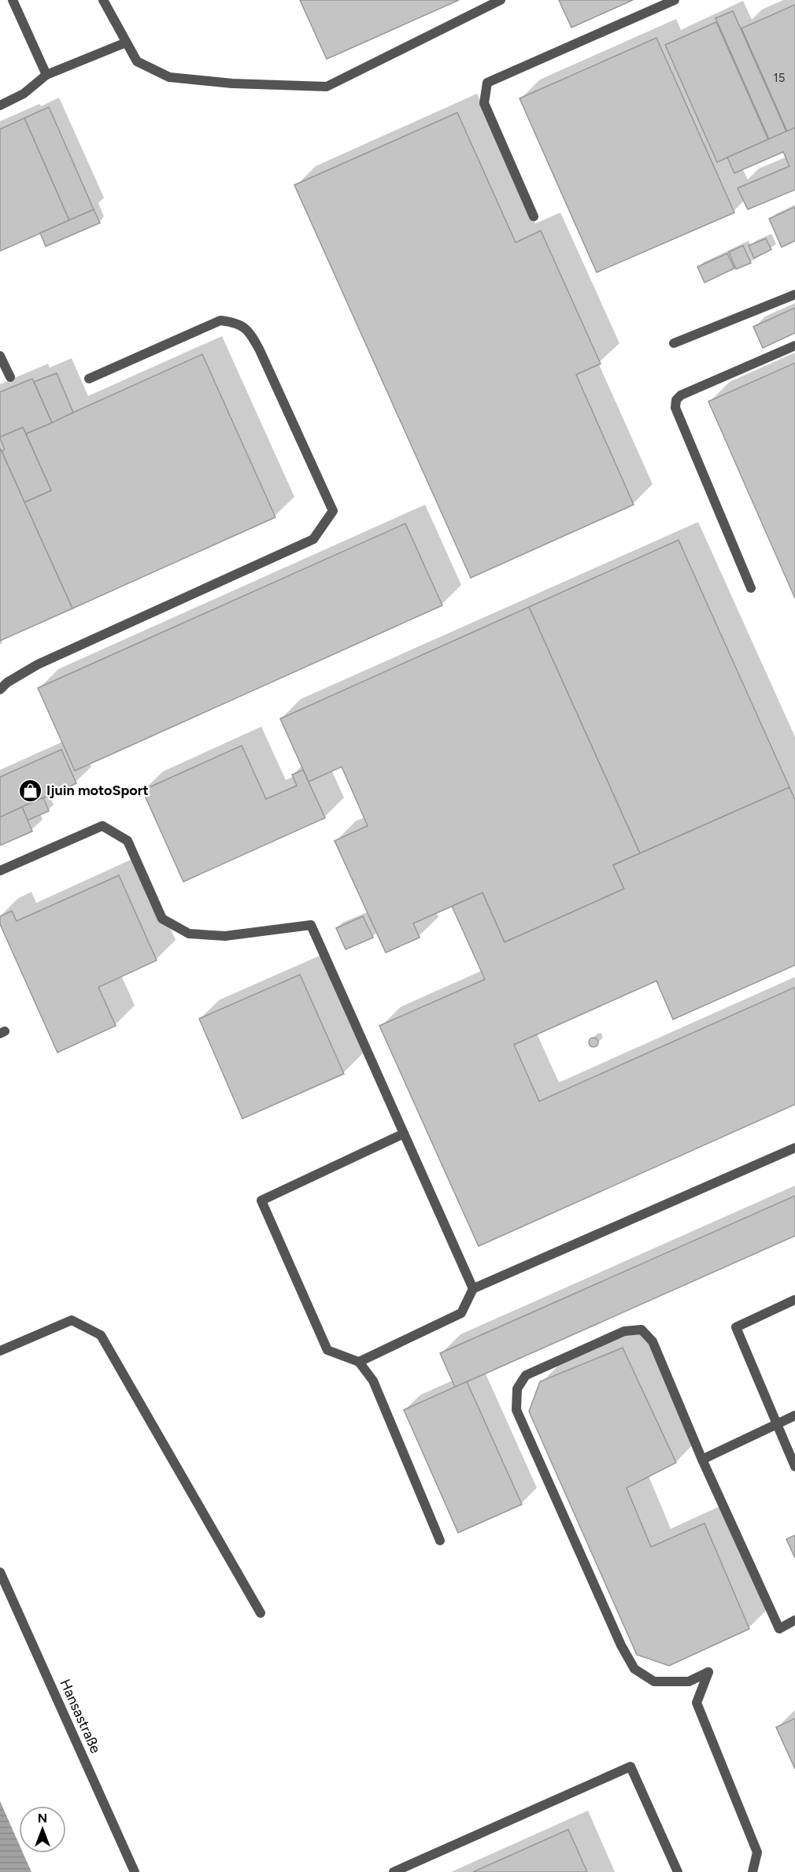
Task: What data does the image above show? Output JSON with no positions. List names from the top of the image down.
{
  "streets": {
    "street": ["Hansastraße"]
  },
  "places": {
    "shop": ["Ijuin motoSport"]
  },
  "house_numbers": ["15"],
  "north": "top"
}
